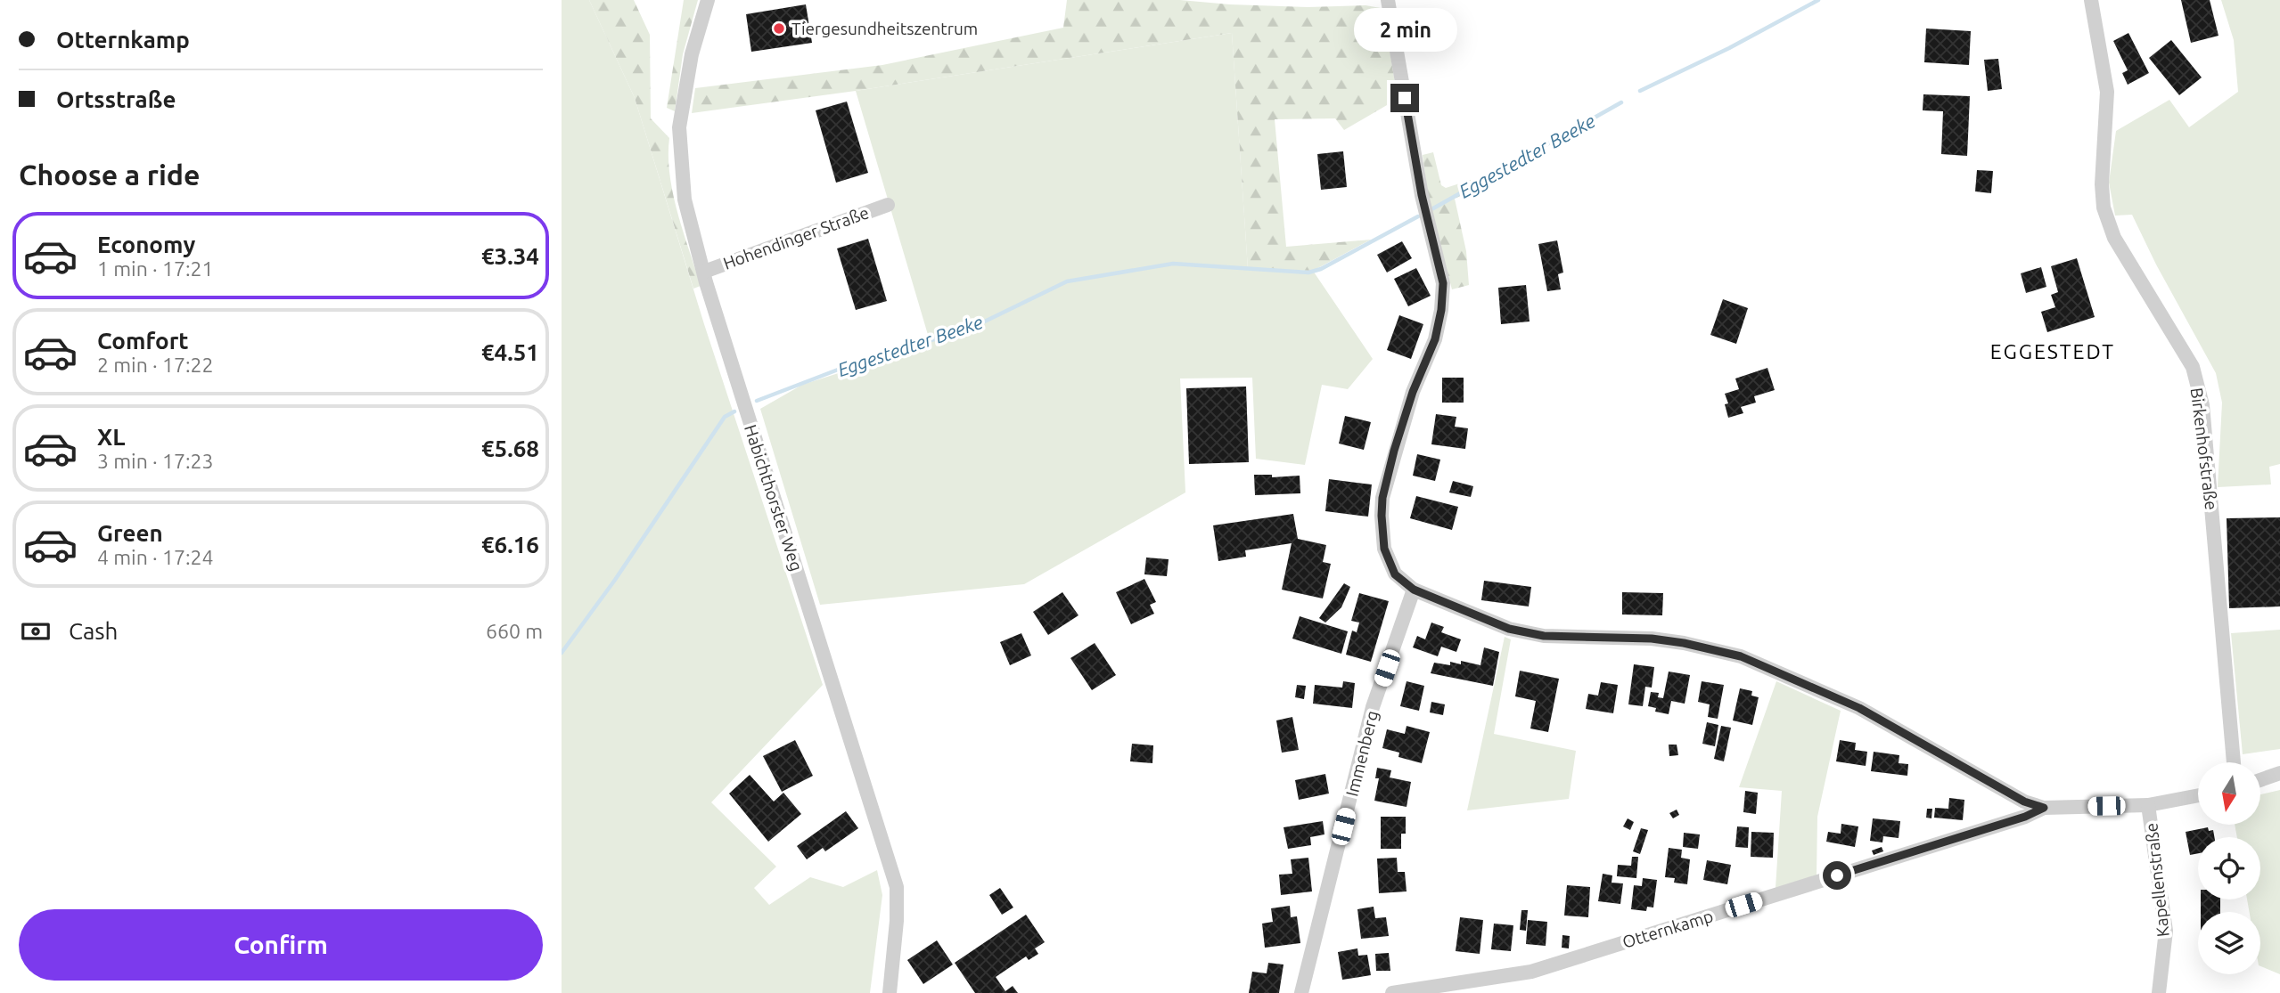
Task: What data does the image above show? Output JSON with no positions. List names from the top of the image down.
{
  "streets": {
    "street": [
      "Hohendinger Straße",
      "Birkenhofstraße",
      "Habichthorster Weg",
      "Immenberg",
      "Kapellenstraße",
      "Otternkamp"
    ]
  },
  "crossings": [
    ["Hohendinger Straße", "Habichthorster Weg"]
  ],
  "districts": ["EGGESTEDT"],
  "water": ["Eggestedter Beeke"],
  "places": ["Tiergesundheitszentrum"],
  "north": "bottom",
  "page": {
    "banner": ["Otternkamp", "Ortsstraße"],
    "bubble": "2 min",
    "heading": "Choose a ride",
    "list": [
      {
        "name": "Economy",
        "note": "1 min · 17:21",
        "value": "€3.34"
      },
      {
        "name": "Comfort",
        "note": "2 min · 17:22",
        "value": "€4.51"
      },
      {
        "name": "XL",
        "note": "3 min · 17:23",
        "value": "€5.68"
      },
      {
        "name": "Green",
        "note": "4 min · 17:24",
        "value": "€6.16"
      }
    ],
    "pay": ["Cash", "660 m"],
    "buttons": "Confirm"
  }
}
